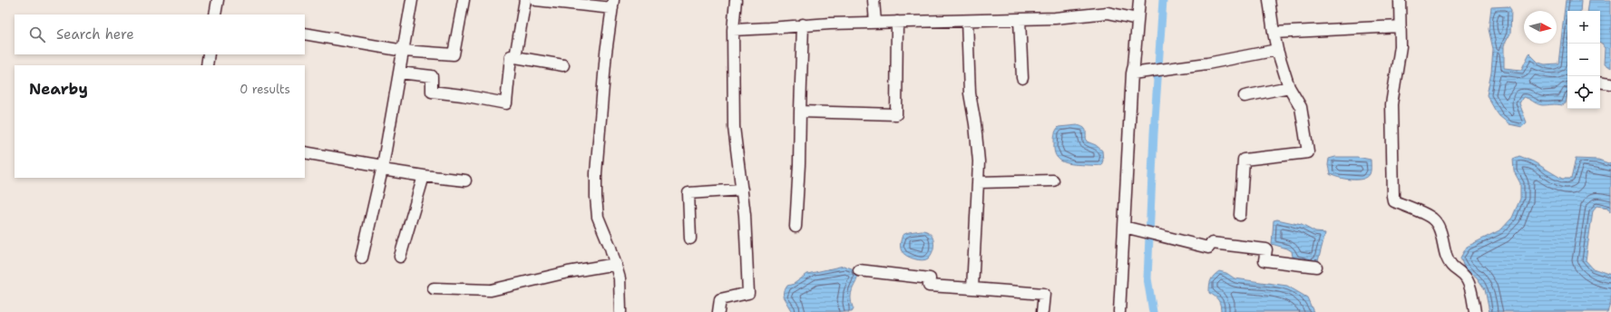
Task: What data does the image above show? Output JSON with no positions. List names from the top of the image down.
{
  "north": "right",
  "page": {
    "map_buttons": ["+", "−"],
    "search": "Search here",
    "heading": ["Nearby", "0 results"]
  }
}
